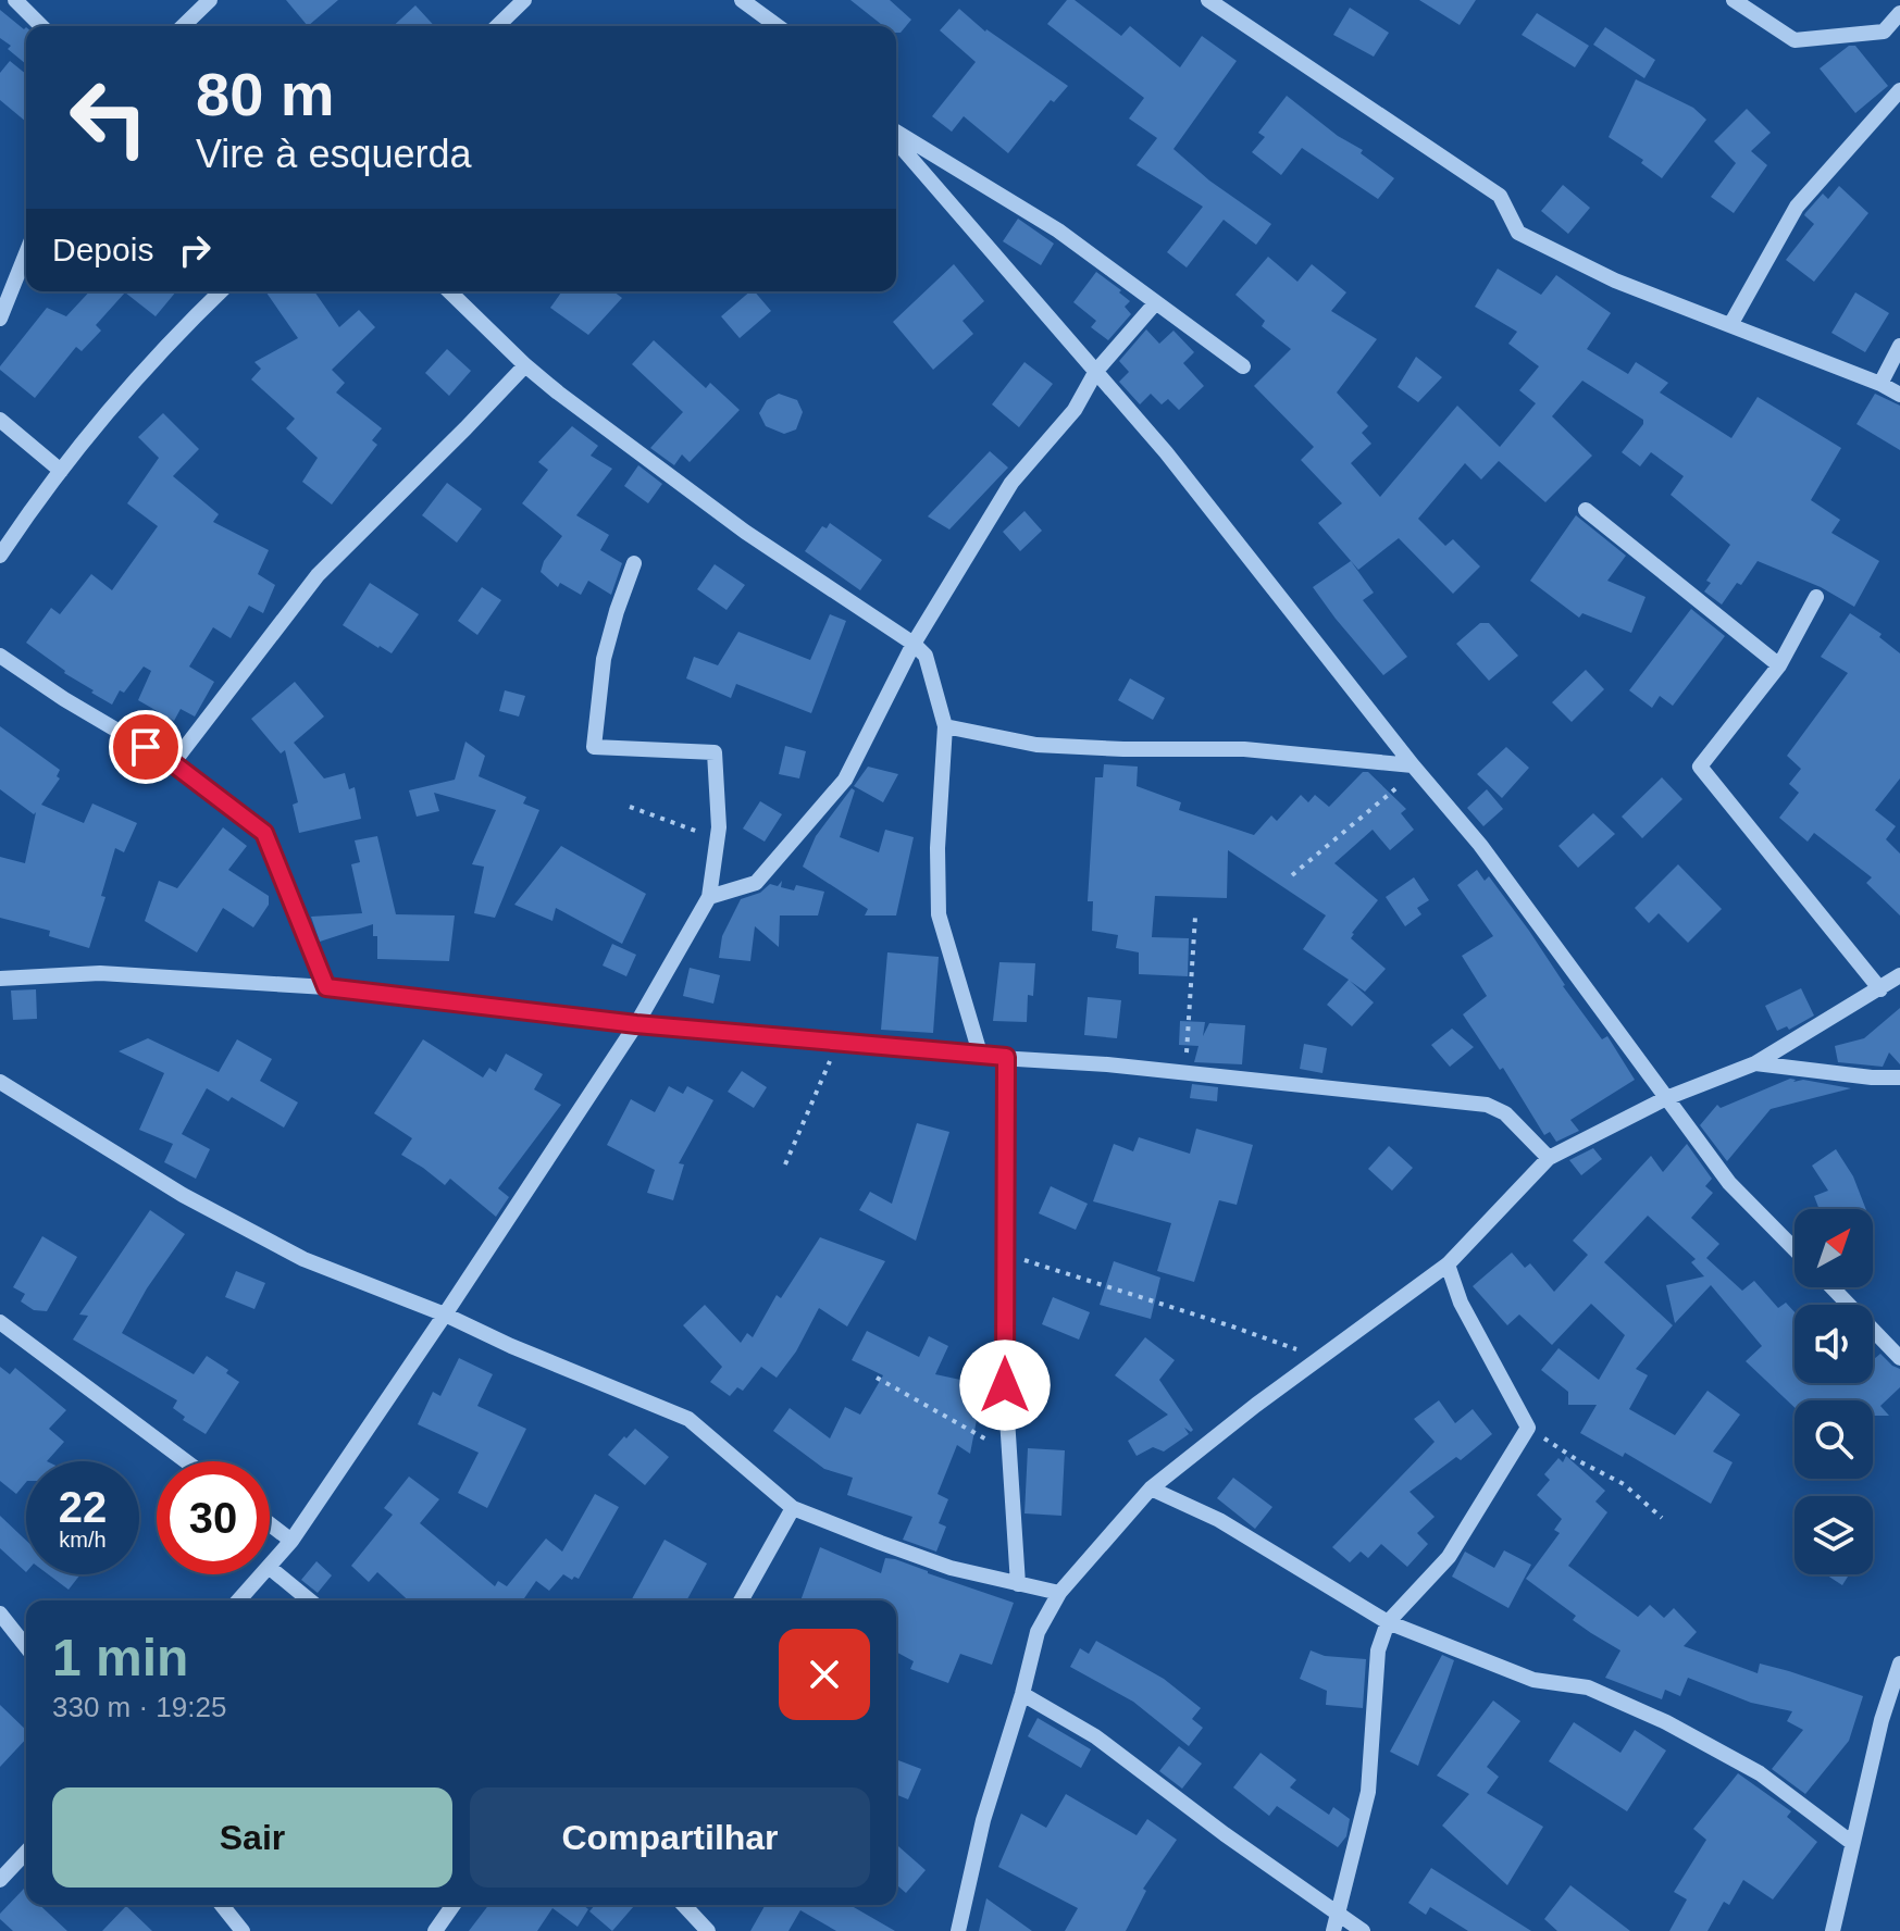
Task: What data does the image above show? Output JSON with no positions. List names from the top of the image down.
{
  "north": "top right",
  "page": {
    "turn": ["80 m", "Vire à esquerda"],
    "then": "Depois",
    "speed": "22 km/h",
    "limit": "30",
    "heading": ["1 min", "330 m · 19:25"],
    "buttons": ["Sair", "Compartilhar"]
  }
}
